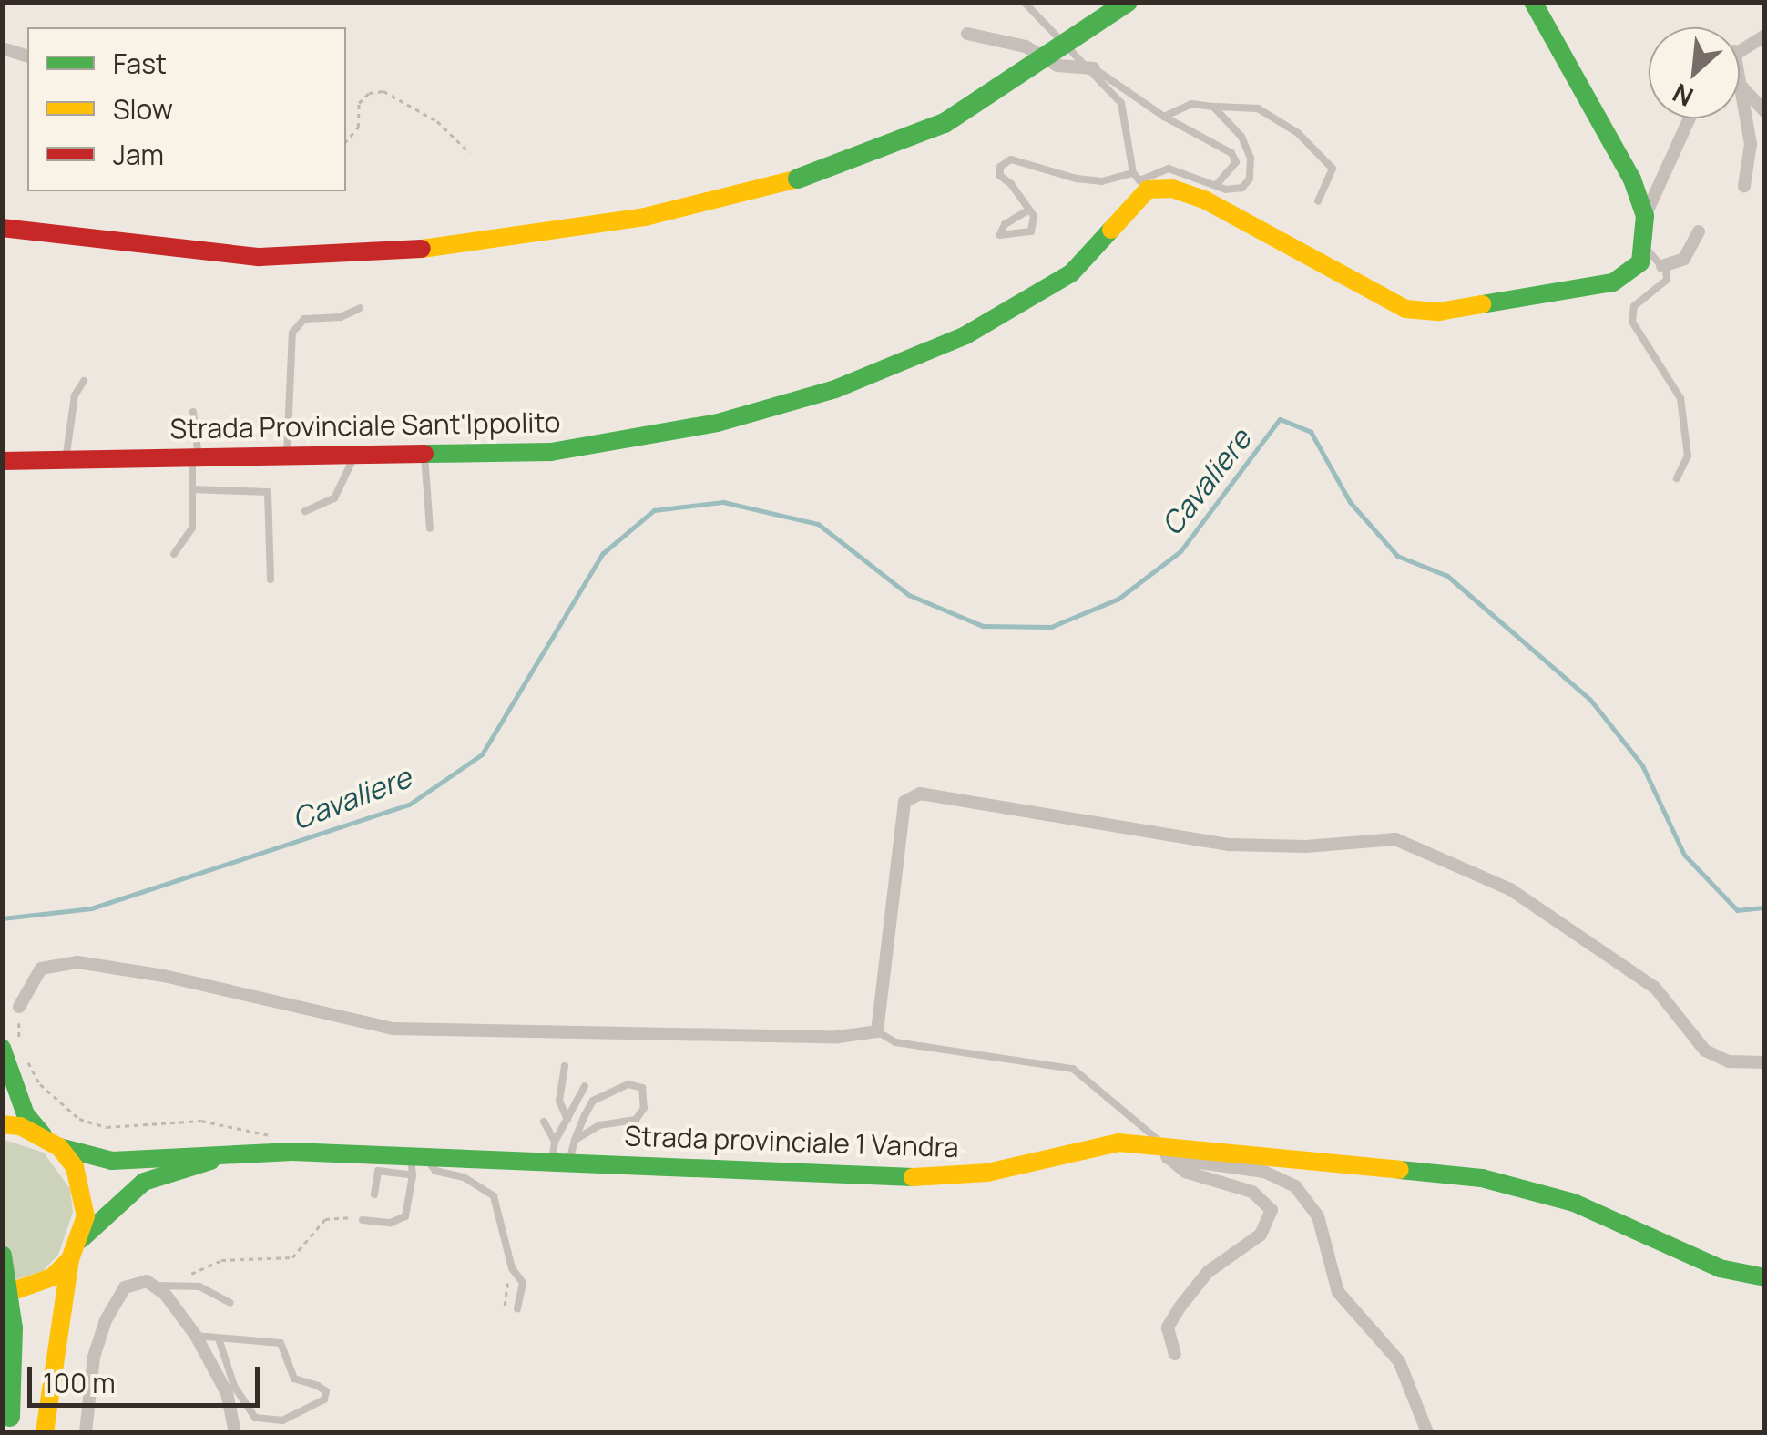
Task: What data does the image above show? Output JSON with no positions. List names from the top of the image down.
{
  "streets": {
    "main road": ["Strada Provinciale Sant'Ippolito", "Strada provinciale 1 Vandra"]
  },
  "water": ["Cavaliere"],
  "legend": ["Fast", "Slow", "Jam"],
  "scale_bar": "100 m",
  "north": "bottom left"
}
